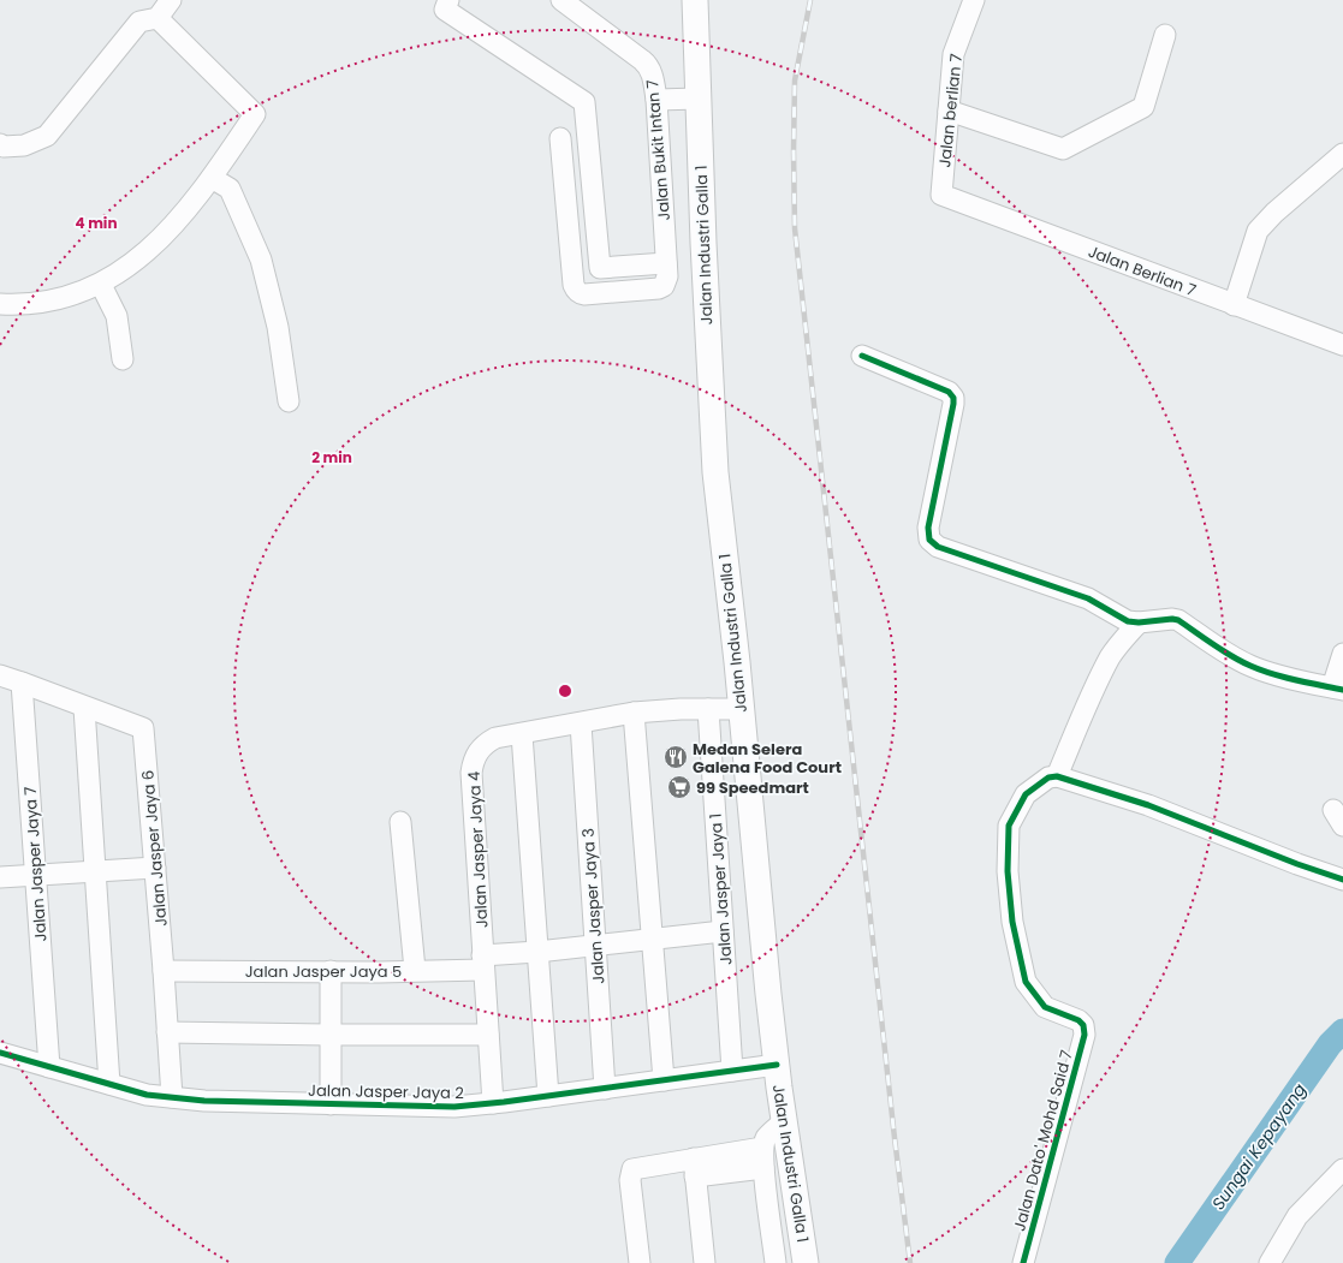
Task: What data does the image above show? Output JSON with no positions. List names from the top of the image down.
{
  "streets": {
    "main road": ["Jalan Industri Galla 1"],
    "street": [
      "Jalan berlian 7",
      "Jalan Bukit Intan 7",
      "Jalan Berlian 7",
      "Jalan Jasper Jaya 6",
      "Jalan Jasper Jaya 4",
      "Jalan Jasper Jaya 7",
      "Jalan Jasper Jaya 1",
      "Jalan Jasper Jaya 3",
      "Jalan Jasper Jaya 5",
      "Jalan Jasper Jaya 2",
      "Jalan Dato' Mohd Said 7"
    ]
  },
  "crossings": [
    ["Jalan berlian 7", "Jalan Berlian 7"],
    ["Jalan Industri Galla 1", "Jalan Jasper Jaya 4"],
    ["Jalan Industri Galla 1", "Jalan Jasper Jaya 2"],
    ["Jalan Jasper Jaya 6", "Jalan Jasper Jaya 7"],
    ["Jalan Jasper Jaya 6", "Jalan Jasper Jaya 5"],
    ["Jalan Jasper Jaya 6", "Jalan Jasper Jaya 2"],
    ["Jalan Jasper Jaya 4", "Jalan Jasper Jaya 1"],
    ["Jalan Jasper Jaya 4", "Jalan Jasper Jaya 3"],
    ["Jalan Jasper Jaya 4", "Jalan Jasper Jaya 5"],
    ["Jalan Jasper Jaya 4", "Jalan Jasper Jaya 2"],
    ["Jalan Jasper Jaya 7", "Jalan Jasper Jaya 2"],
    ["Jalan Jasper Jaya 1", "Jalan Jasper Jaya 5"],
    ["Jalan Jasper Jaya 1", "Jalan Jasper Jaya 2"],
    ["Jalan Jasper Jaya 3", "Jalan Jasper Jaya 5"],
    ["Jalan Jasper Jaya 3", "Jalan Jasper Jaya 2"]
  ],
  "water": ["Sungai Kepayang"],
  "places": {
    "restaurant": ["Medan Selera Galena Food Court"],
    "supermarket": ["99 Speedmart"]
  },
  "rings": ["4 min", "2 min"]
}
